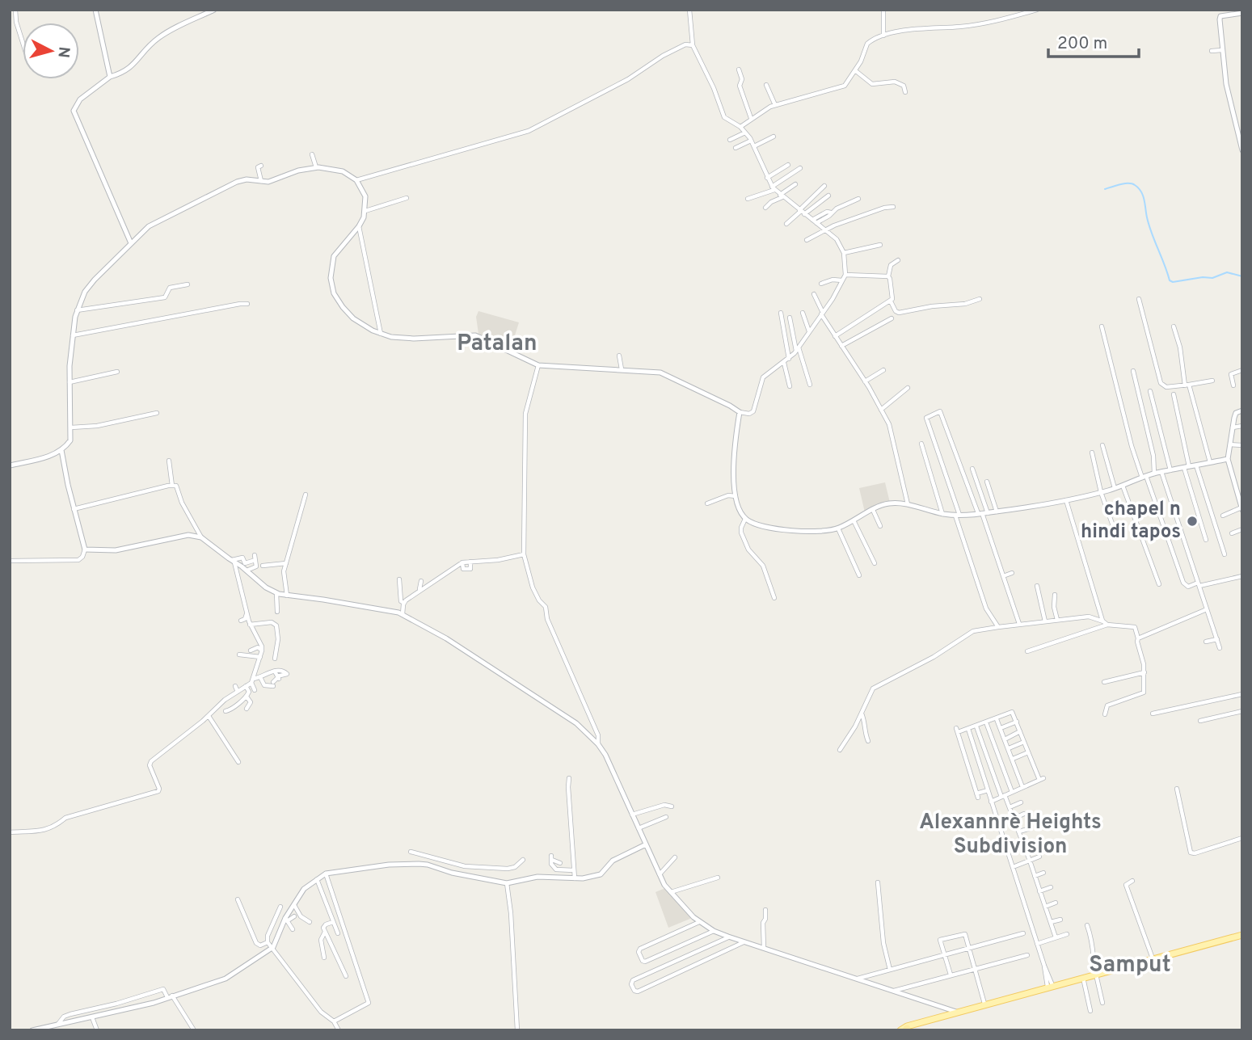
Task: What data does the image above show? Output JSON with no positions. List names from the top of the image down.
{
  "districts": ["Patalan", "Alexannrè Heights Subdivision", "Samput"],
  "places": ["chapel n hindi tapos"],
  "scale_bar": "200 m",
  "north": "right"
}
